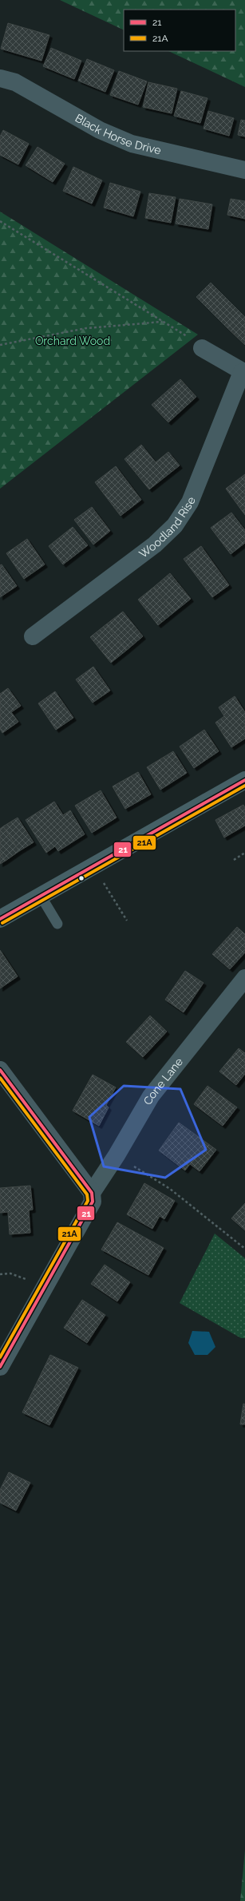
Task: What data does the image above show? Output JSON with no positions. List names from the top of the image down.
{
  "streets": {
    "street": ["Black Horse Drive", "Woodland Rise", "Cone Lane"]
  },
  "parks": ["Orchard Wood"],
  "lines": ["transit line 21", "transit line 21A"],
  "legend": ["21", "21A"]
}
